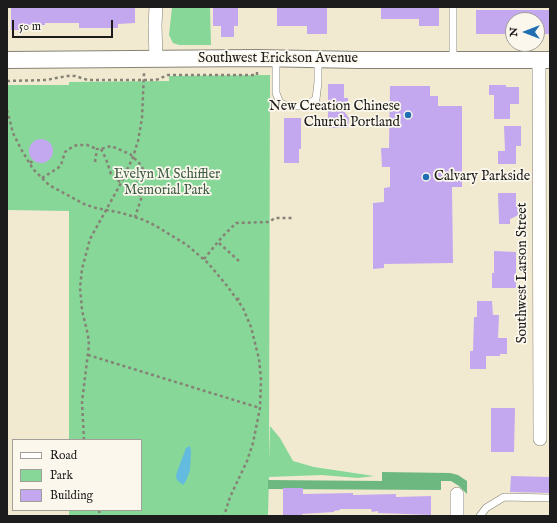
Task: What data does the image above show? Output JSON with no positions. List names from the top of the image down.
{
  "streets": {
    "street": ["Southwest Erickson Avenue", "Southwest Larson Street"]
  },
  "crossings": [
    ["Southwest Erickson Avenue", "Southwest Larson Street"]
  ],
  "parks": ["Evelyn M Schiffler Memorial Park"],
  "places": ["New Creation Chinese Church Portland", "Calvary Parkside"],
  "legend": ["Road", "Park", "Building"],
  "scale_bar": "50 m",
  "north": "left"
}
